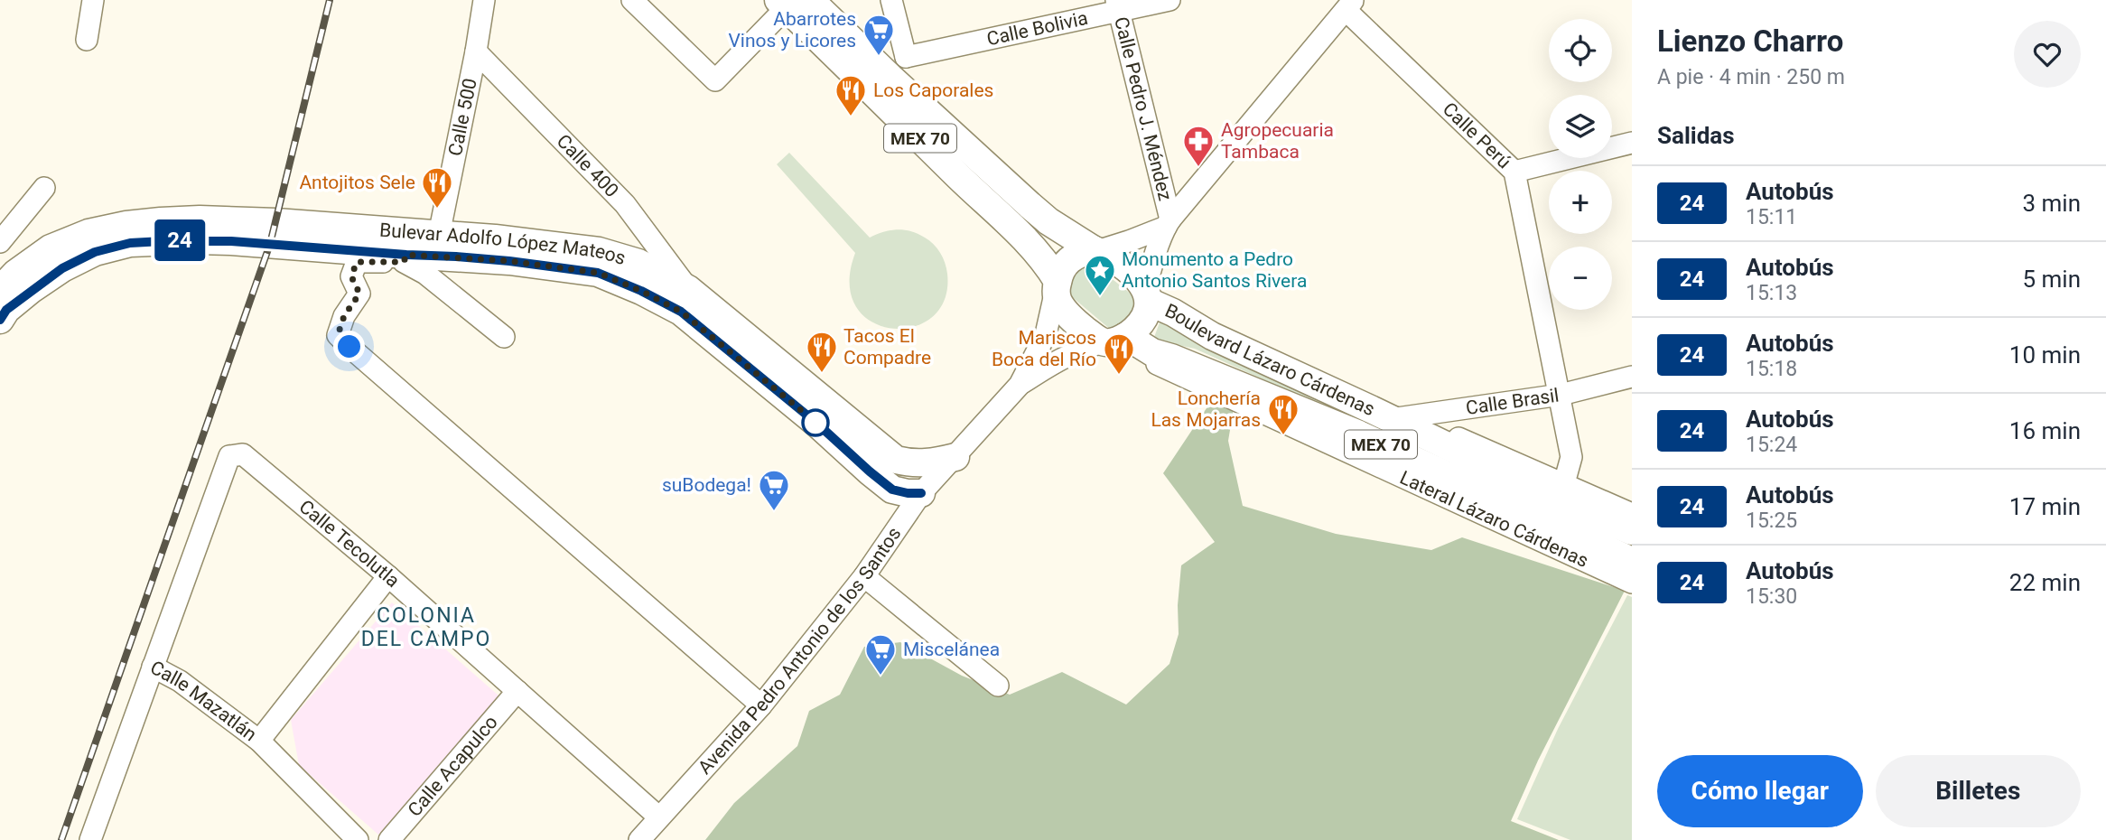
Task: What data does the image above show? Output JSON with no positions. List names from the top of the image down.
{
  "streets": {
    "main road": ["MEX 70", "Bulevar Adolfo López Mateos", "Boulevard Lázaro Cárdenas"],
    "street": [
      "Calle Bolivia",
      "Calle Pedro J. Méndez",
      "Calle 500",
      "Calle Perú",
      "Calle 400",
      "Calle Brasil",
      "Lateral Lázaro Cárdenas",
      "Calle Tecolutla",
      "Avenida Pedro Antonio de los Santos",
      "Calle Mazatlán",
      "Calle Acapulco"
    ]
  },
  "crossings": [
    ["Calle Bolivia", "Calle Pedro J. Méndez"],
    ["Calle Bolivia", "MEX 70"],
    ["Calle Pedro J. Méndez", "MEX 70"],
    ["Calle Pedro J. Méndez", "Boulevard Lázaro Cárdenas"],
    ["Calle Pedro J. Méndez", "Lateral Lázaro Cárdenas"],
    ["Calle 500", "Calle 400"],
    ["Calle 500", "Bulevar Adolfo López Mateos"],
    ["Calle Perú", "Calle Brasil"],
    ["MEX 70", "Boulevard Lázaro Cárdenas"],
    ["MEX 70", "Lateral Lázaro Cárdenas"],
    ["Calle 400", "Bulevar Adolfo López Mateos"],
    ["Bulevar Adolfo López Mateos", "Avenida Pedro Antonio de los Santos"],
    ["Boulevard Lázaro Cárdenas", "Calle Brasil"],
    ["Boulevard Lázaro Cárdenas", "Lateral Lázaro Cárdenas"],
    ["Calle Tecolutla", "Avenida Pedro Antonio de los Santos"],
    ["Calle Tecolutla", "Calle Mazatlán"],
    ["Calle Tecolutla", "Calle Acapulco"]
  ],
  "districts": ["COLONIA DEL CAMPO"],
  "places": {
    "supermarket": ["Abarrotes Vinos y Licores", "suBodega!", "Miscelánea"],
    "restaurant": [
      "Los Caporales",
      "Antojitos Sele",
      "Tacos El Compadre",
      "Mariscos Boca del Río",
      "Lonchería Las Mojarras"
    ],
    "pharmacy": ["Agropecuaria Tambaca"],
    "place": ["Monumento a Pedro Antonio Santos Rivera"]
  },
  "lines": ["bus line 24"],
  "page": {
    "on_map": "24",
    "heading": [
      ["Lienzo Charro", "A pie · 4 min · 250 m"],
      "Salidas"
    ],
    "map_buttons": ["+", "−"],
    "list": [
      {
        "mark": "24",
        "name": "Autobús",
        "note": "15:11",
        "value": "3 min"
      },
      {
        "mark": "24",
        "name": "Autobús",
        "note": "15:13",
        "value": "5 min"
      },
      {
        "mark": "24",
        "name": "Autobús",
        "note": "15:18",
        "value": "10 min"
      },
      {
        "mark": "24",
        "name": "Autobús",
        "note": "15:24",
        "value": "16 min"
      },
      {
        "mark": "24",
        "name": "Autobús",
        "note": "15:25",
        "value": "17 min"
      },
      {
        "mark": "24",
        "name": "Autobús",
        "note": "15:30",
        "value": "22 min"
      }
    ],
    "buttons": ["Cómo llegar", "Billetes"]
  }
}
